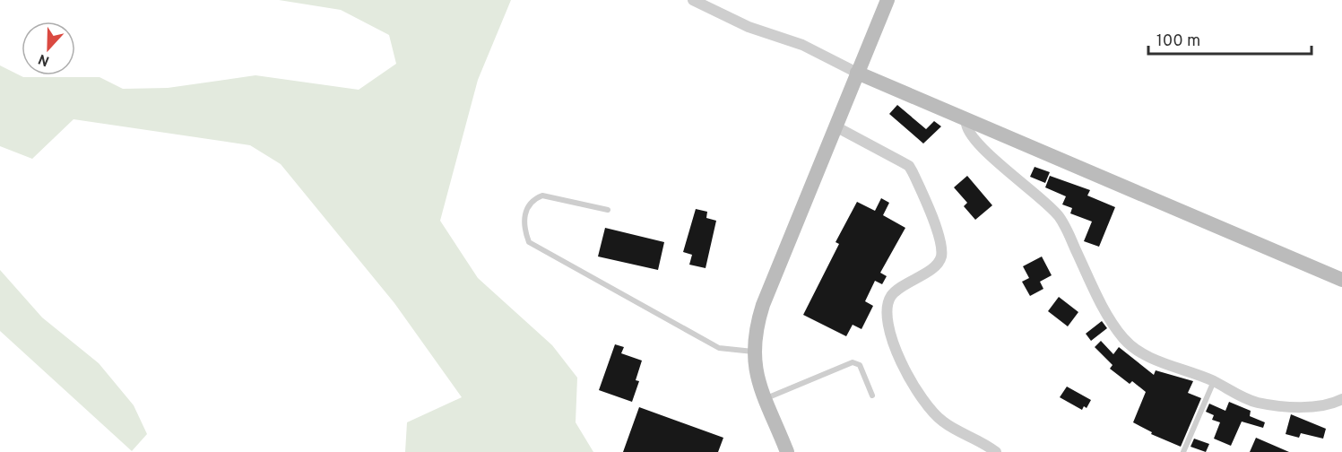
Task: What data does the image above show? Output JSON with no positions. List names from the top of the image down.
{
  "scale_bar": "100 m",
  "north": "bottom"
}
